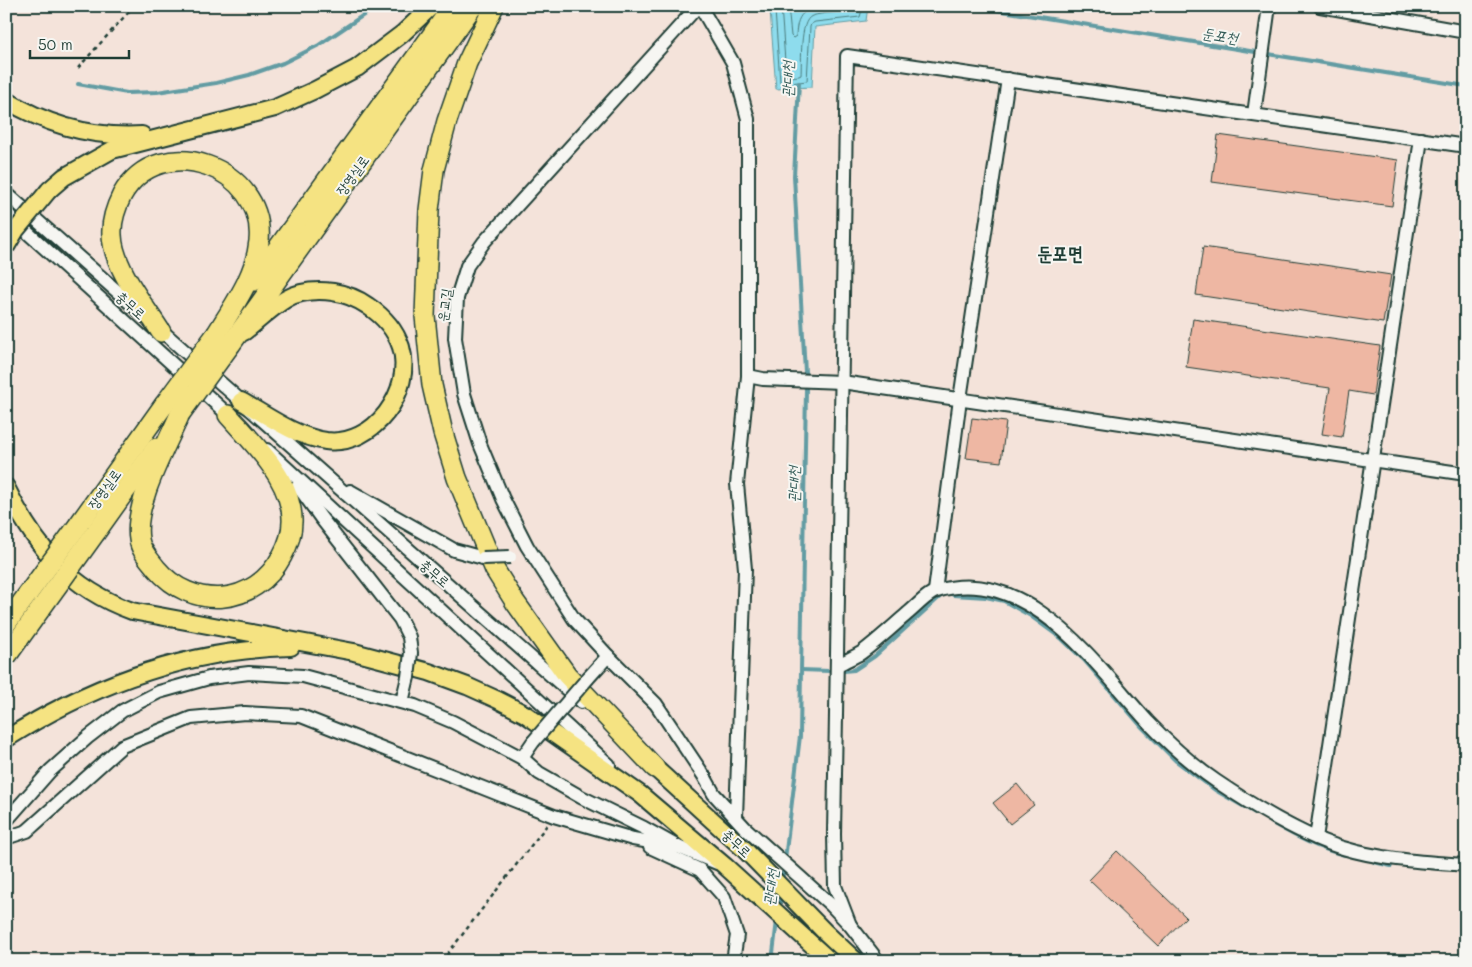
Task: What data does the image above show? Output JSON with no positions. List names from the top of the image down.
{
  "streets": {
    "highway": ["장영실로"],
    "main road": ["충무로"],
    "street": ["운교길"]
  },
  "districts": ["둔포면"],
  "water": ["둔포천", "관대천"],
  "scale_bar": "50 m"
}
